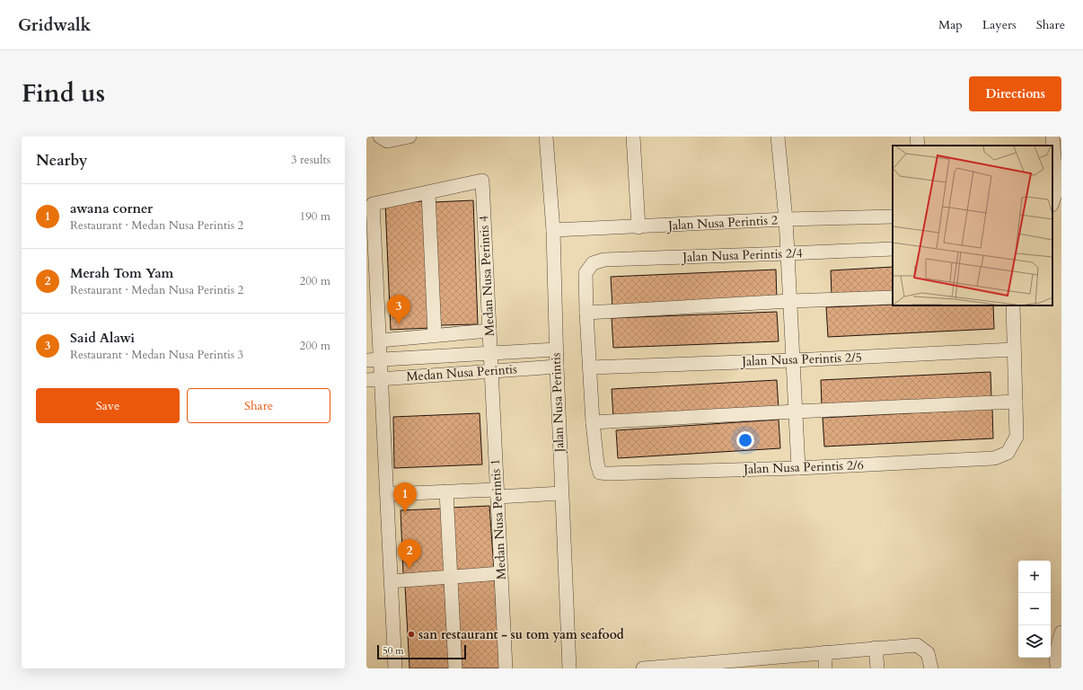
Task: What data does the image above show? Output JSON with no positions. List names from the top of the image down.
{
  "streets": {
    "street": [
      "Jalan Nusa Perintis 2",
      "Jalan Nusa Perintis 2/4",
      "Medan Nusa Perintis 4",
      "Jalan Nusa Perintis 2/5",
      "Medan Nusa Perintis",
      "Jalan Nusa Perintis",
      "Jalan Nusa Perintis 2/6",
      "Medan Nusa Perintis 1"
    ]
  },
  "crossings": [
    ["Jalan Nusa Perintis 2", "Jalan Nusa Perintis"],
    ["Medan Nusa Perintis 4", "Medan Nusa Perintis"],
    ["Medan Nusa Perintis 4", "Medan Nusa Perintis 1"],
    ["Medan Nusa Perintis", "Jalan Nusa Perintis"],
    ["Medan Nusa Perintis", "Medan Nusa Perintis 1"]
  ],
  "places": ["san restaurant - su tom yam seafood"],
  "scale_bar": "50 m",
  "page": {
    "header": "Gridwalk",
    "nav": ["Map", "Layers", "Share"],
    "title": "Find us",
    "buttons": [
      "Directions",
      ["Save", "Share"]
    ],
    "heading": ["Nearby", "3 results"],
    "list": [
      {
        "mark": "1",
        "name": "awana corner",
        "note": "Restaurant · Medan Nusa Perintis 2",
        "value": "190 m"
      },
      {
        "mark": "2",
        "name": "Merah Tom Yam",
        "note": "Restaurant · Medan Nusa Perintis 2",
        "value": "200 m"
      },
      {
        "mark": "3",
        "name": "Said Alawi",
        "note": "Restaurant · Medan Nusa Perintis 3",
        "value": "200 m"
      }
    ],
    "pins": ["3", "1", "2"],
    "map_buttons": ["+", "−"],
    "scale": "50 m"
  }
}
